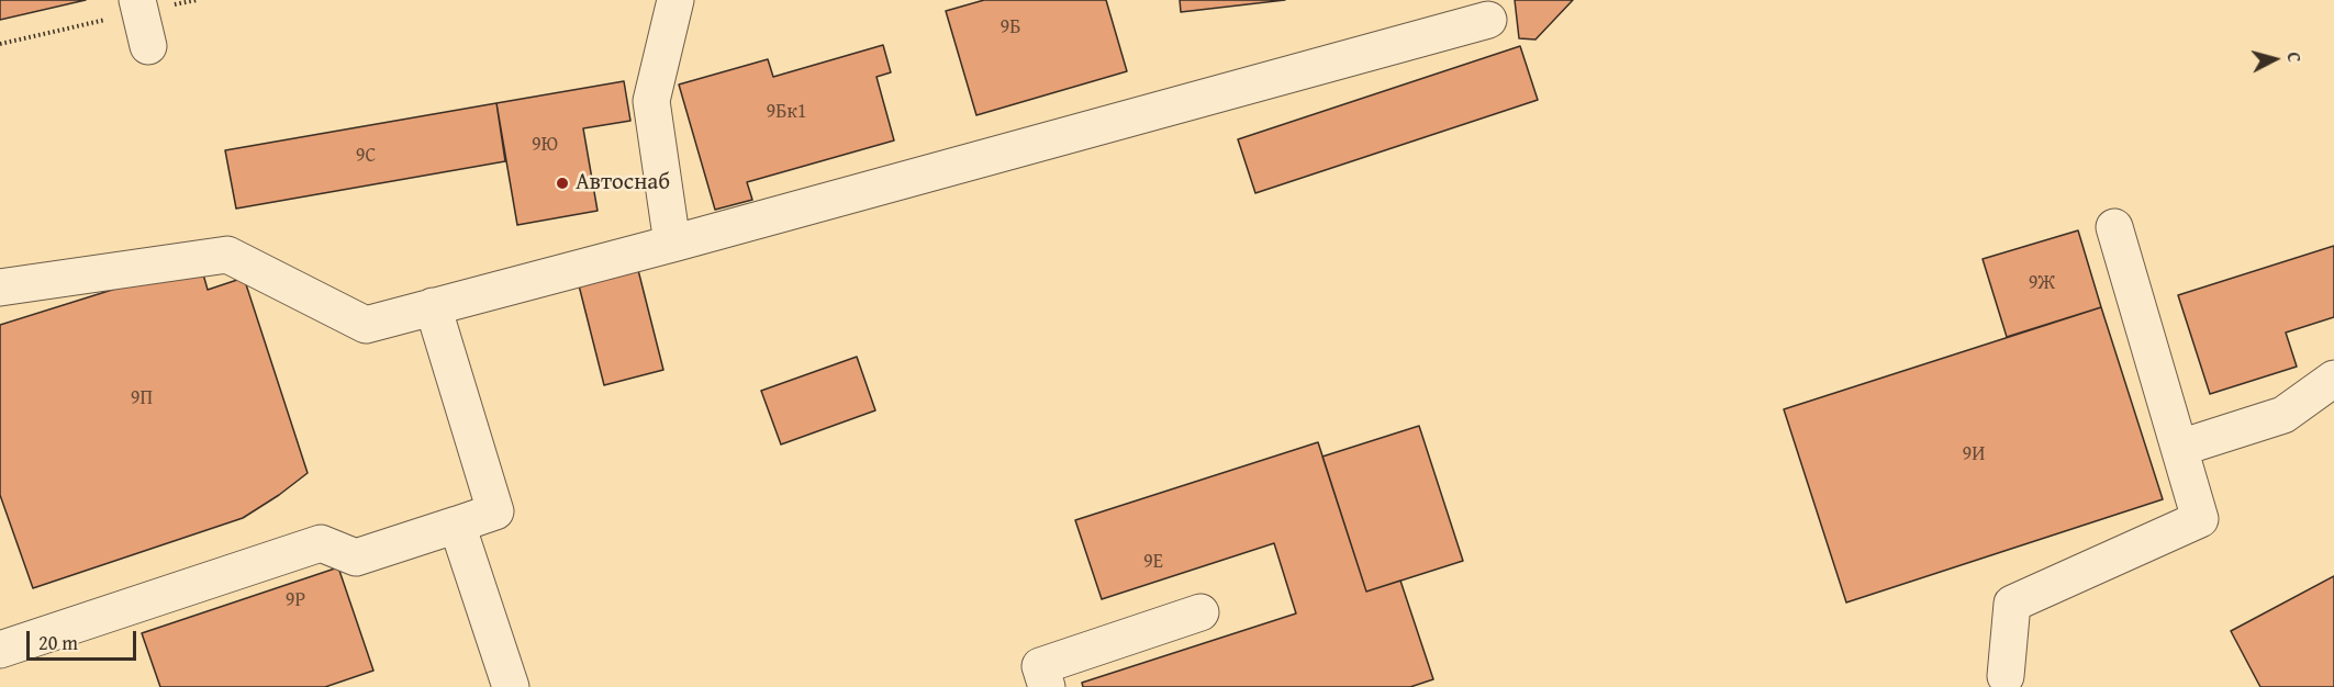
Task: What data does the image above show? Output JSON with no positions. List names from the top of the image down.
{
  "places": ["Автоснаб"],
  "house_numbers": [
    "9Б",
    "9Бк1",
    "9Ю",
    "9С",
    "9Ж",
    "9П",
    "9И",
    "9Е",
    "9Р"
  ],
  "scale_bar": "20 m",
  "north": "right"
}
